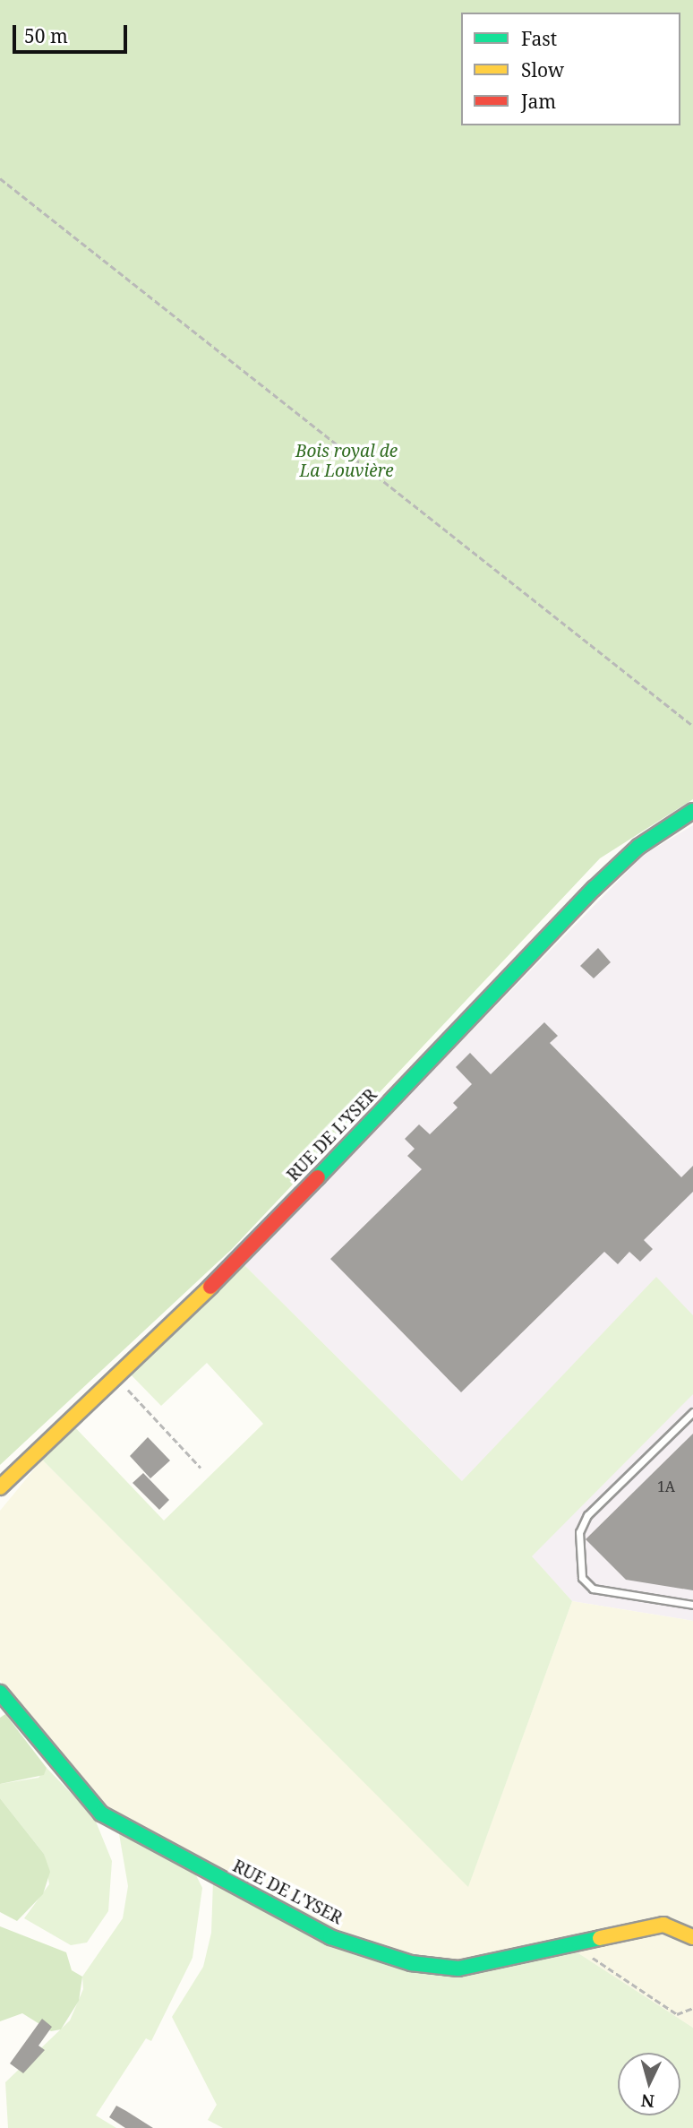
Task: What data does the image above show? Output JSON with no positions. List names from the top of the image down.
{
  "streets": {
    "street": ["RUE DE L'YSER"]
  },
  "parks": ["Bois royal de La Louvière"],
  "house_numbers": ["1A"],
  "legend": ["Fast", "Slow", "Jam"],
  "scale_bar": "50 m",
  "north": "bottom"
}
